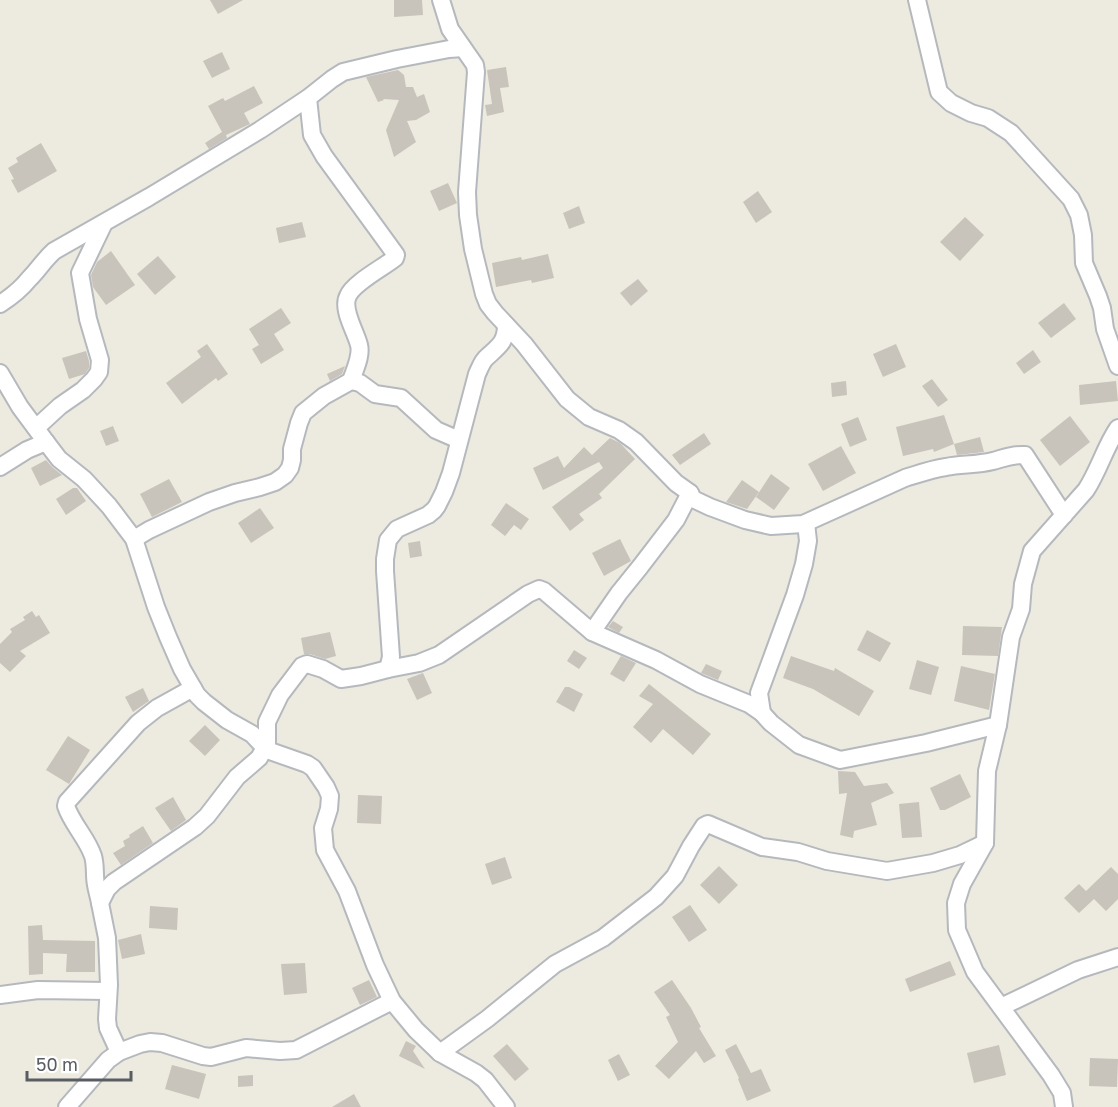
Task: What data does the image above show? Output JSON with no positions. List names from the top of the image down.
{
  "scale_bar": "50 m"
}
